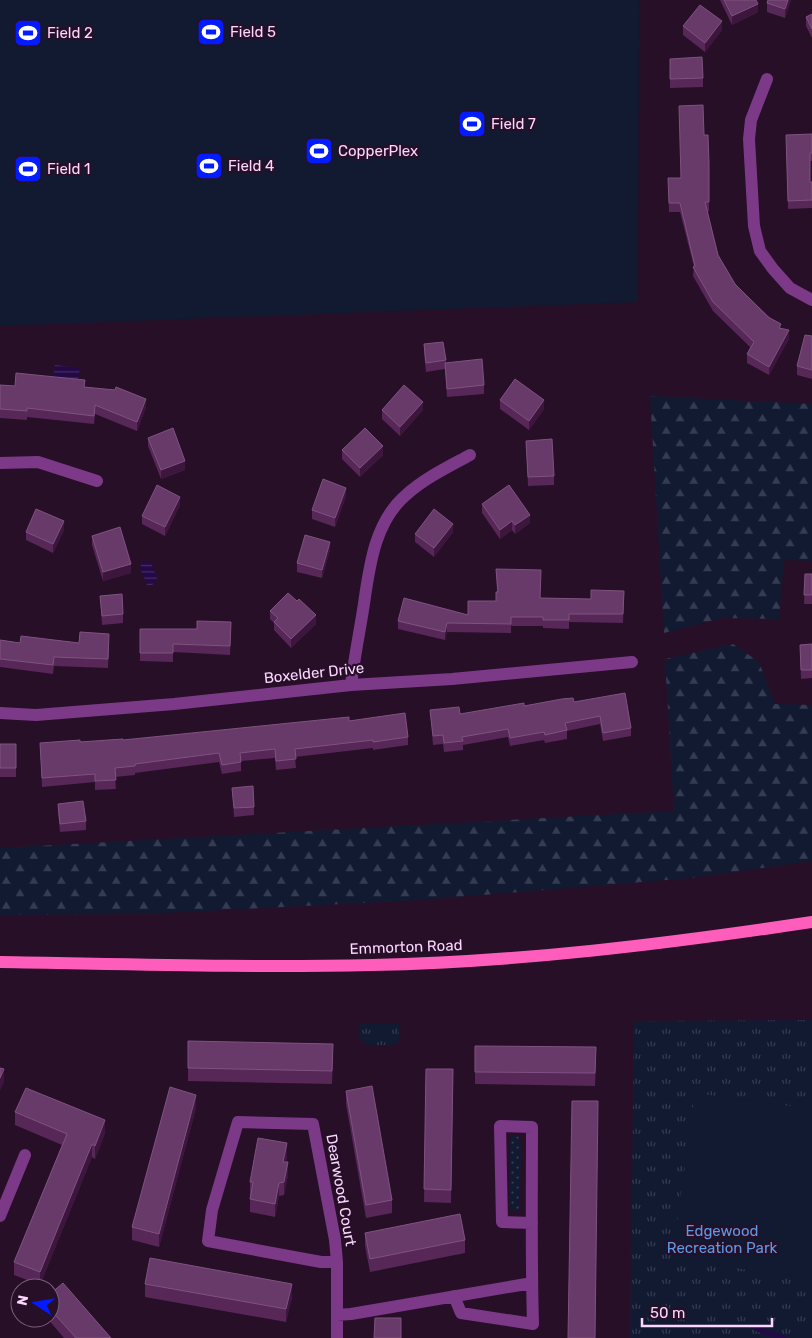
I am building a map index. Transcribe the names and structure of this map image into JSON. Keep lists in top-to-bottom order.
{
  "streets": {
    "main road": ["Emmorton Road"],
    "street": ["Boxelder Drive", "Dearwood Court"]
  },
  "parks": ["Edgewood Recreation Park"],
  "places": {
    "sports": [
      "Field 5",
      "Field 2",
      "Field 7",
      "CopperPlex",
      "Field 4",
      "Field 1"
    ]
  },
  "scale_bar": "50 m",
  "north": "left"
}
